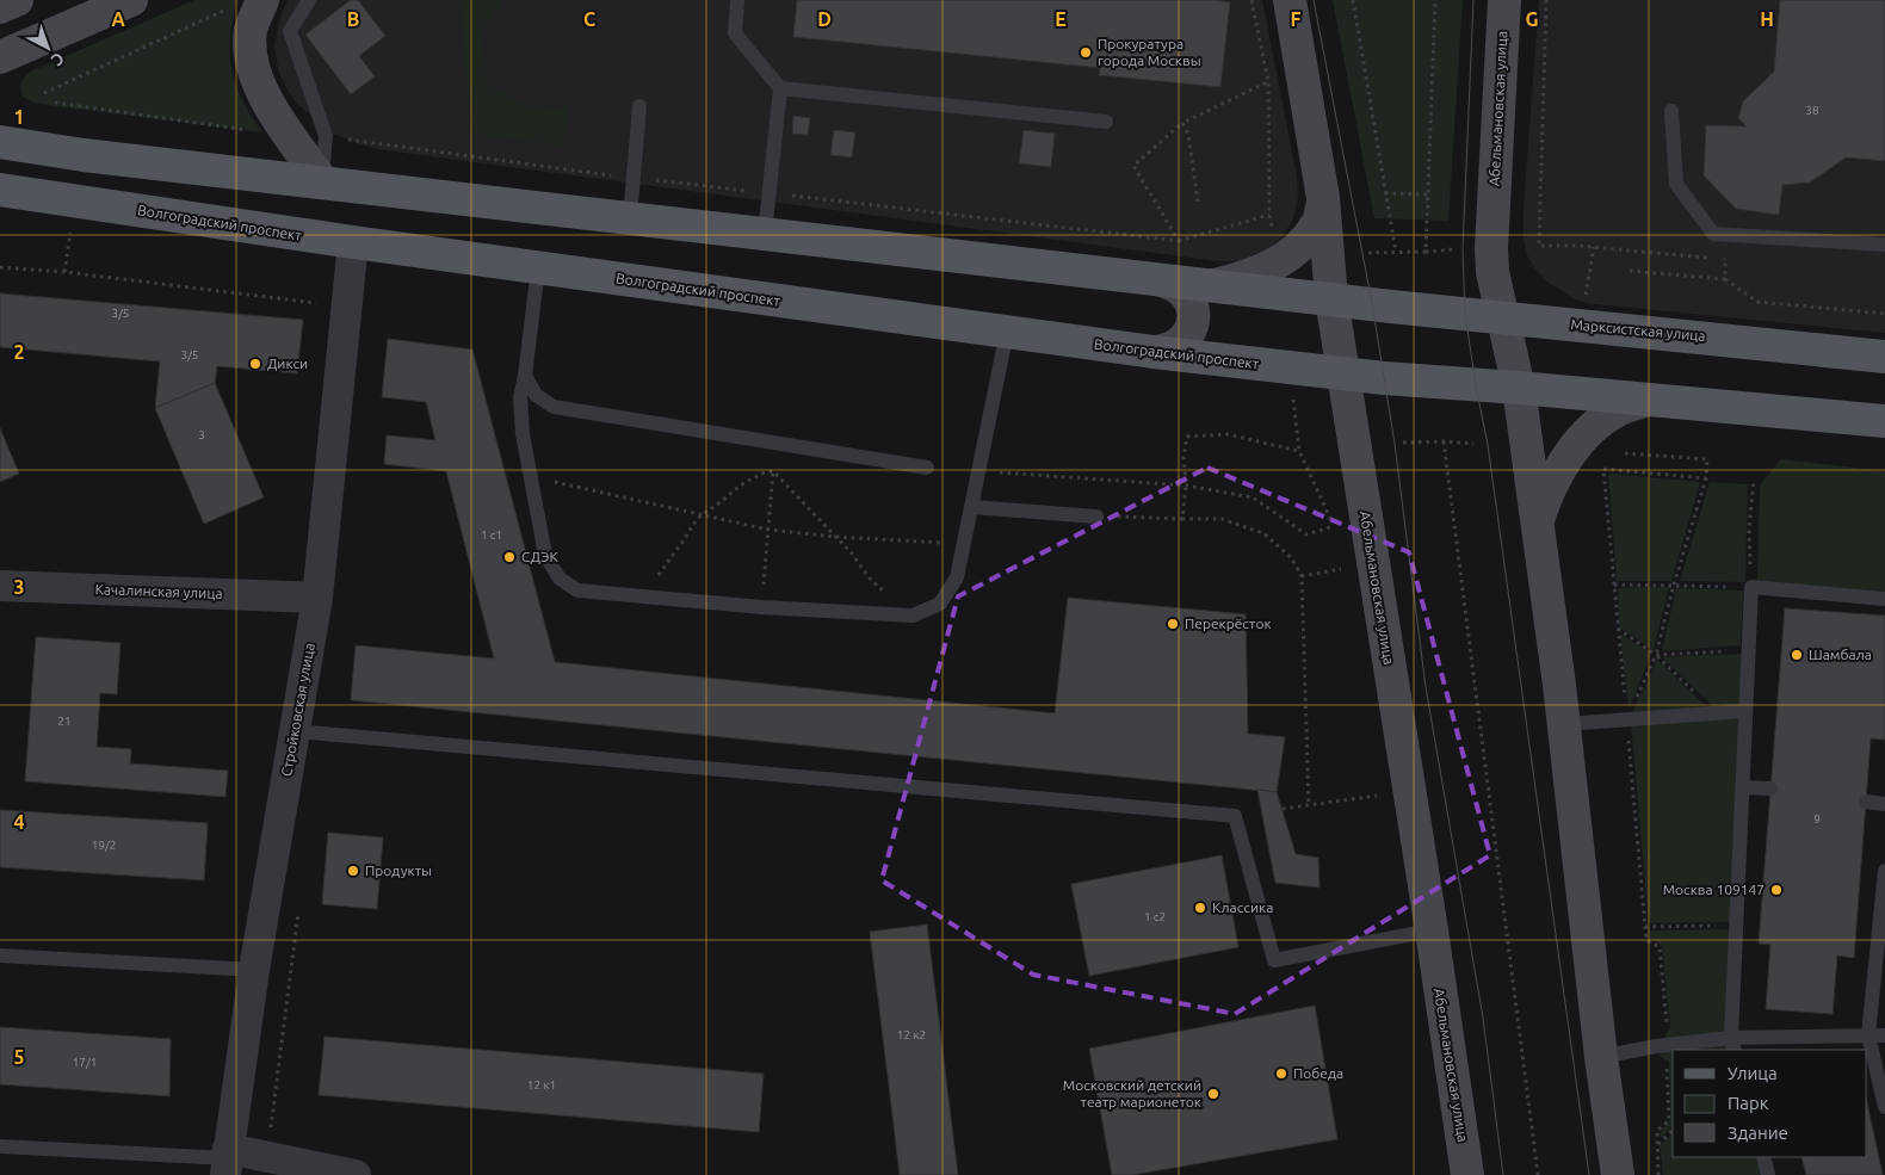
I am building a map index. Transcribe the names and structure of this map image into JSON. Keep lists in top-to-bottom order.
{
  "streets": {
    "main road": ["Абельмановская улица", "Волгоградский проспект", "Марксистская улица"],
    "street": ["Качалинская улица", "Стройковская улица"]
  },
  "crossings": [
    ["Абельмановская улица", "Волгоградский проспект"],
    ["Абельмановская улица", "Марксистская улица"],
    ["Волгоградский проспект", "Стройковская улица"],
    ["Качалинская улица", "Стройковская улица"]
  ],
  "places": [
    "Прокуратура города Москвы",
    "Дикси",
    "СДЭК",
    "Перекрёсток",
    "Шамбала",
    "Продукты",
    "Москва 109147",
    "Классика",
    "Победа",
    "Московский детский театр марионеток"
  ],
  "house_numbers": [
    "38",
    "3/5",
    "3/5",
    "3",
    "1 с1",
    "21",
    "9",
    "19/2",
    "1 с2",
    "12 к2",
    "17/1",
    "12 к1"
  ],
  "legend": ["Улица", "Парк", "Здание"],
  "north": "bottom right",
  "grid": {
    "columns": [
      "A",
      "B",
      "C",
      "D",
      "E",
      "F",
      "G",
      "H"
    ],
    "rows": [
      "1",
      "2",
      "3",
      "4",
      "5"
    ]
  }
}
